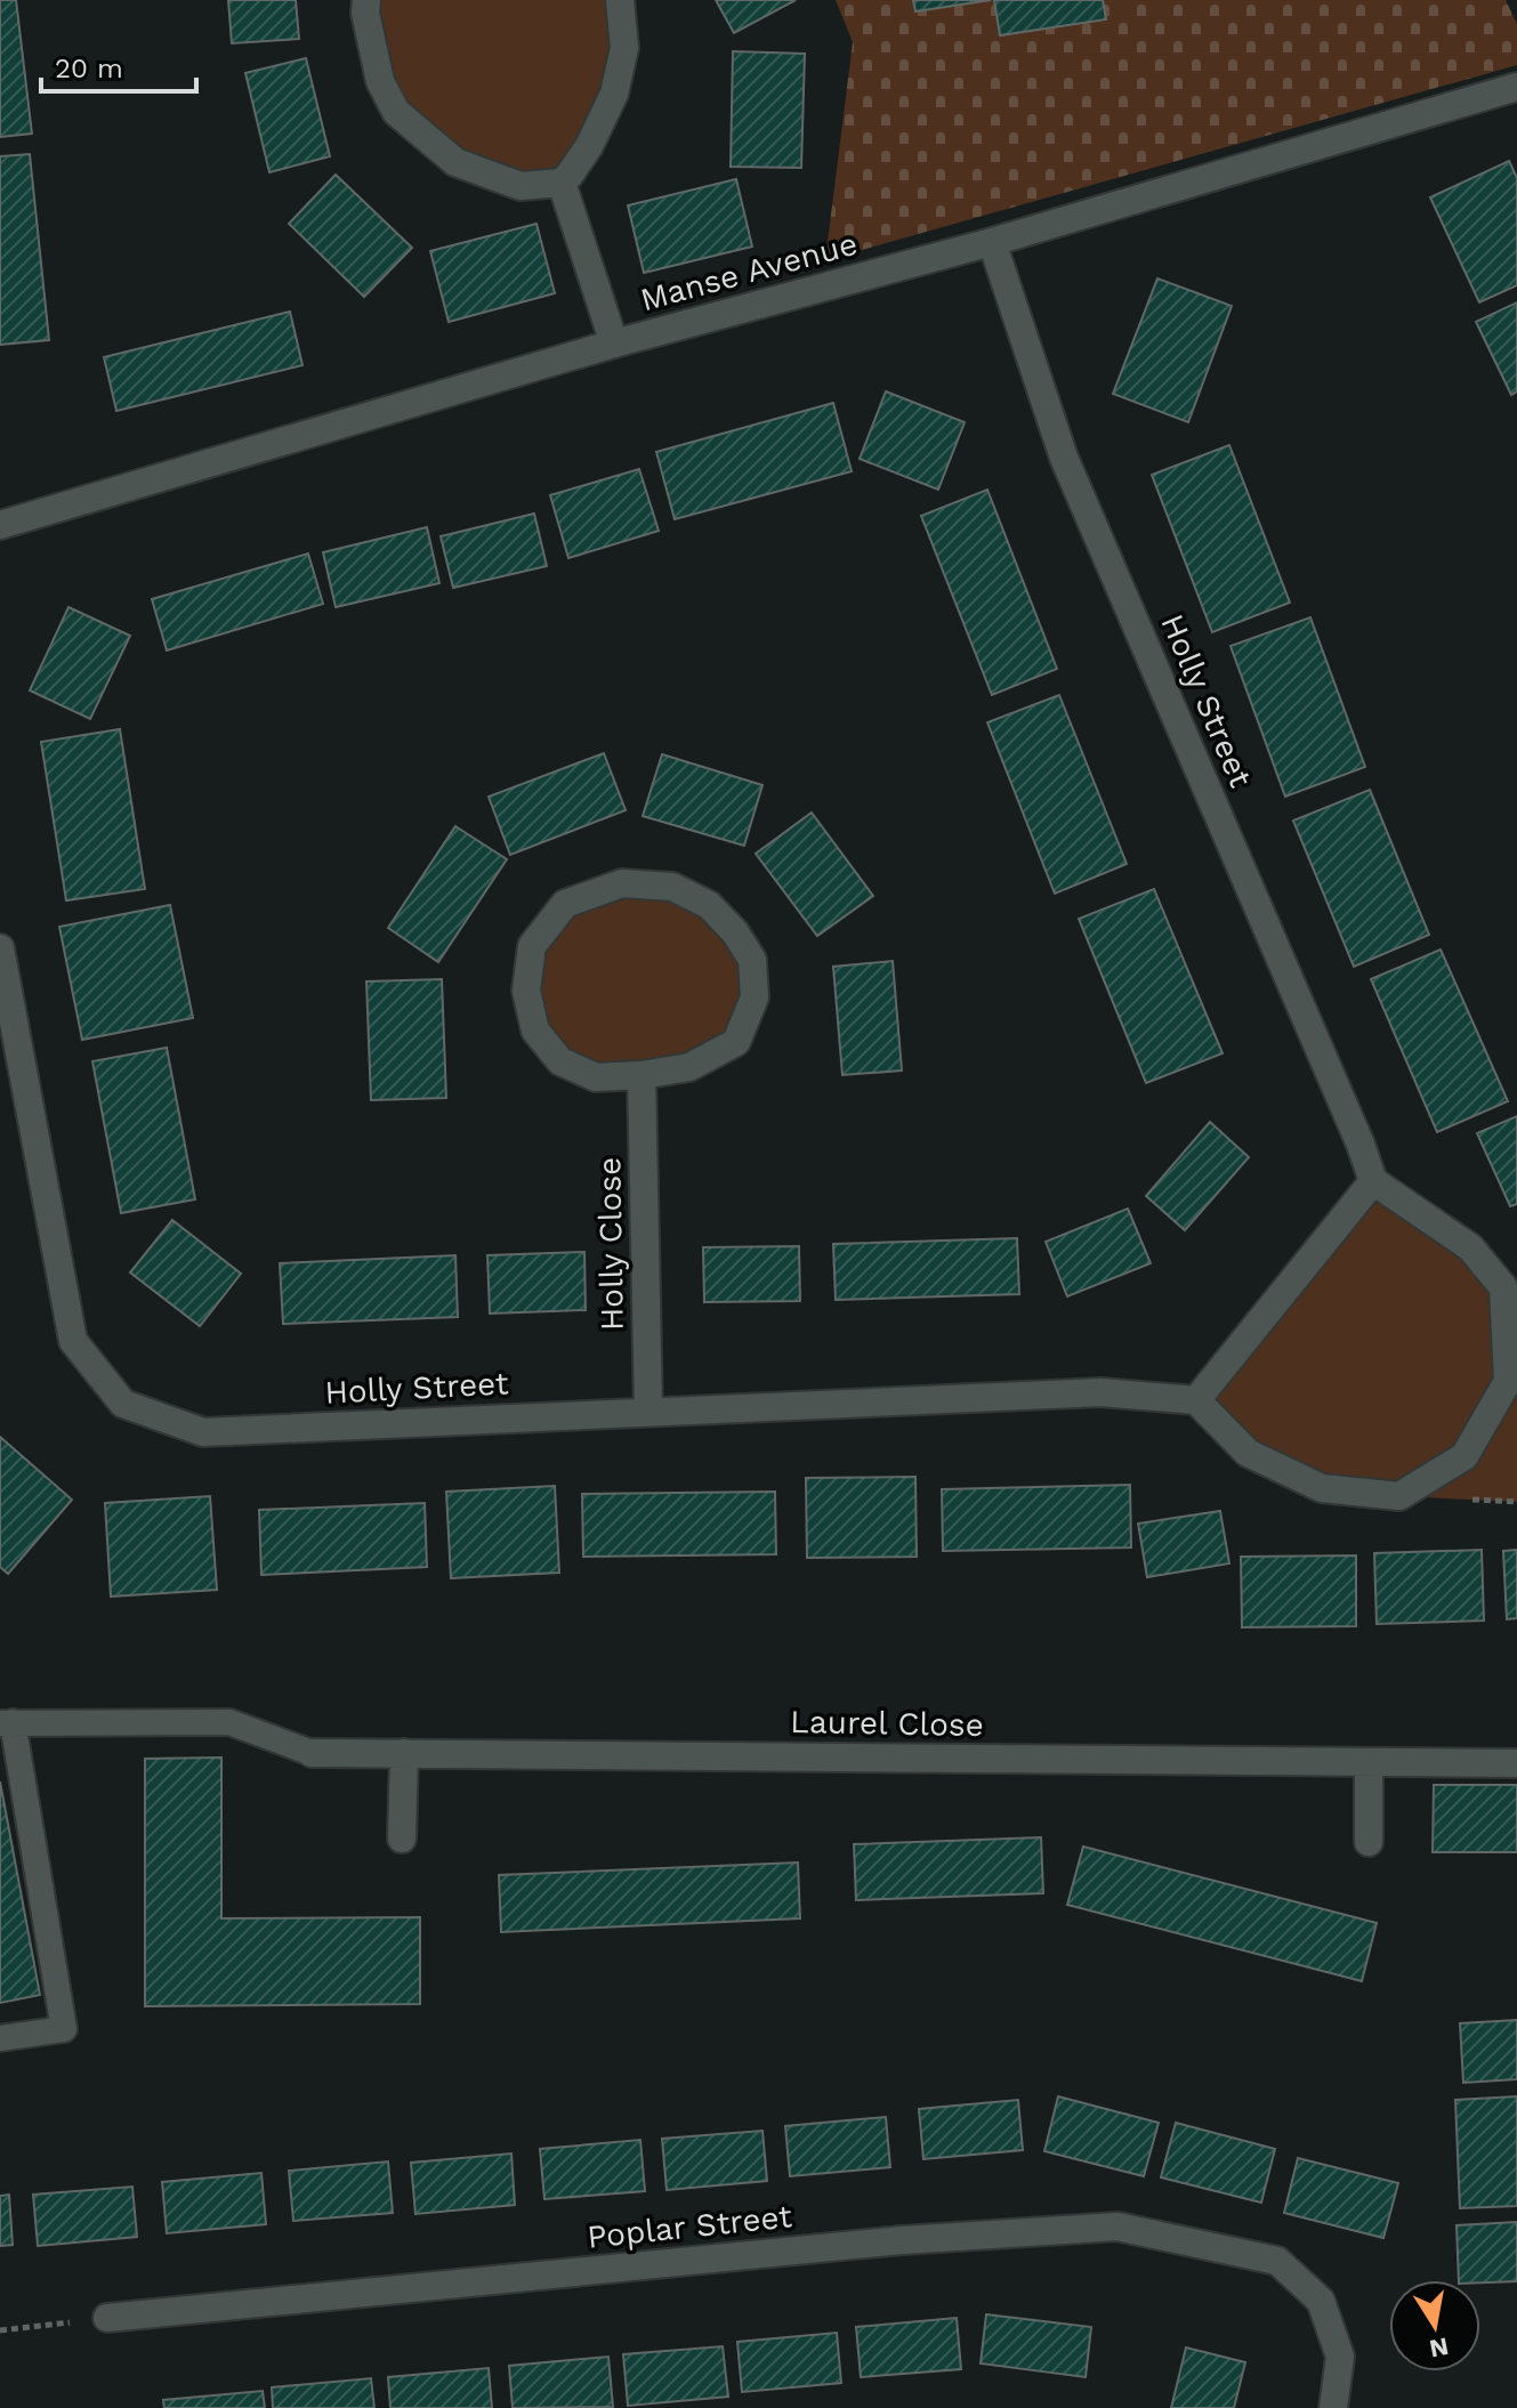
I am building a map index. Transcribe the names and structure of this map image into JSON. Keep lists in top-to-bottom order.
{
  "streets": {
    "street": [
      "Manse Avenue",
      "Holly Street",
      "Holly Close",
      "Laurel Close",
      "Poplar Street"
    ]
  },
  "crossings": [
    ["Manse Avenue", "Holly Street"],
    ["Holly Street", "Holly Close"]
  ],
  "scale_bar": "20 m",
  "north": "bottom"
}
